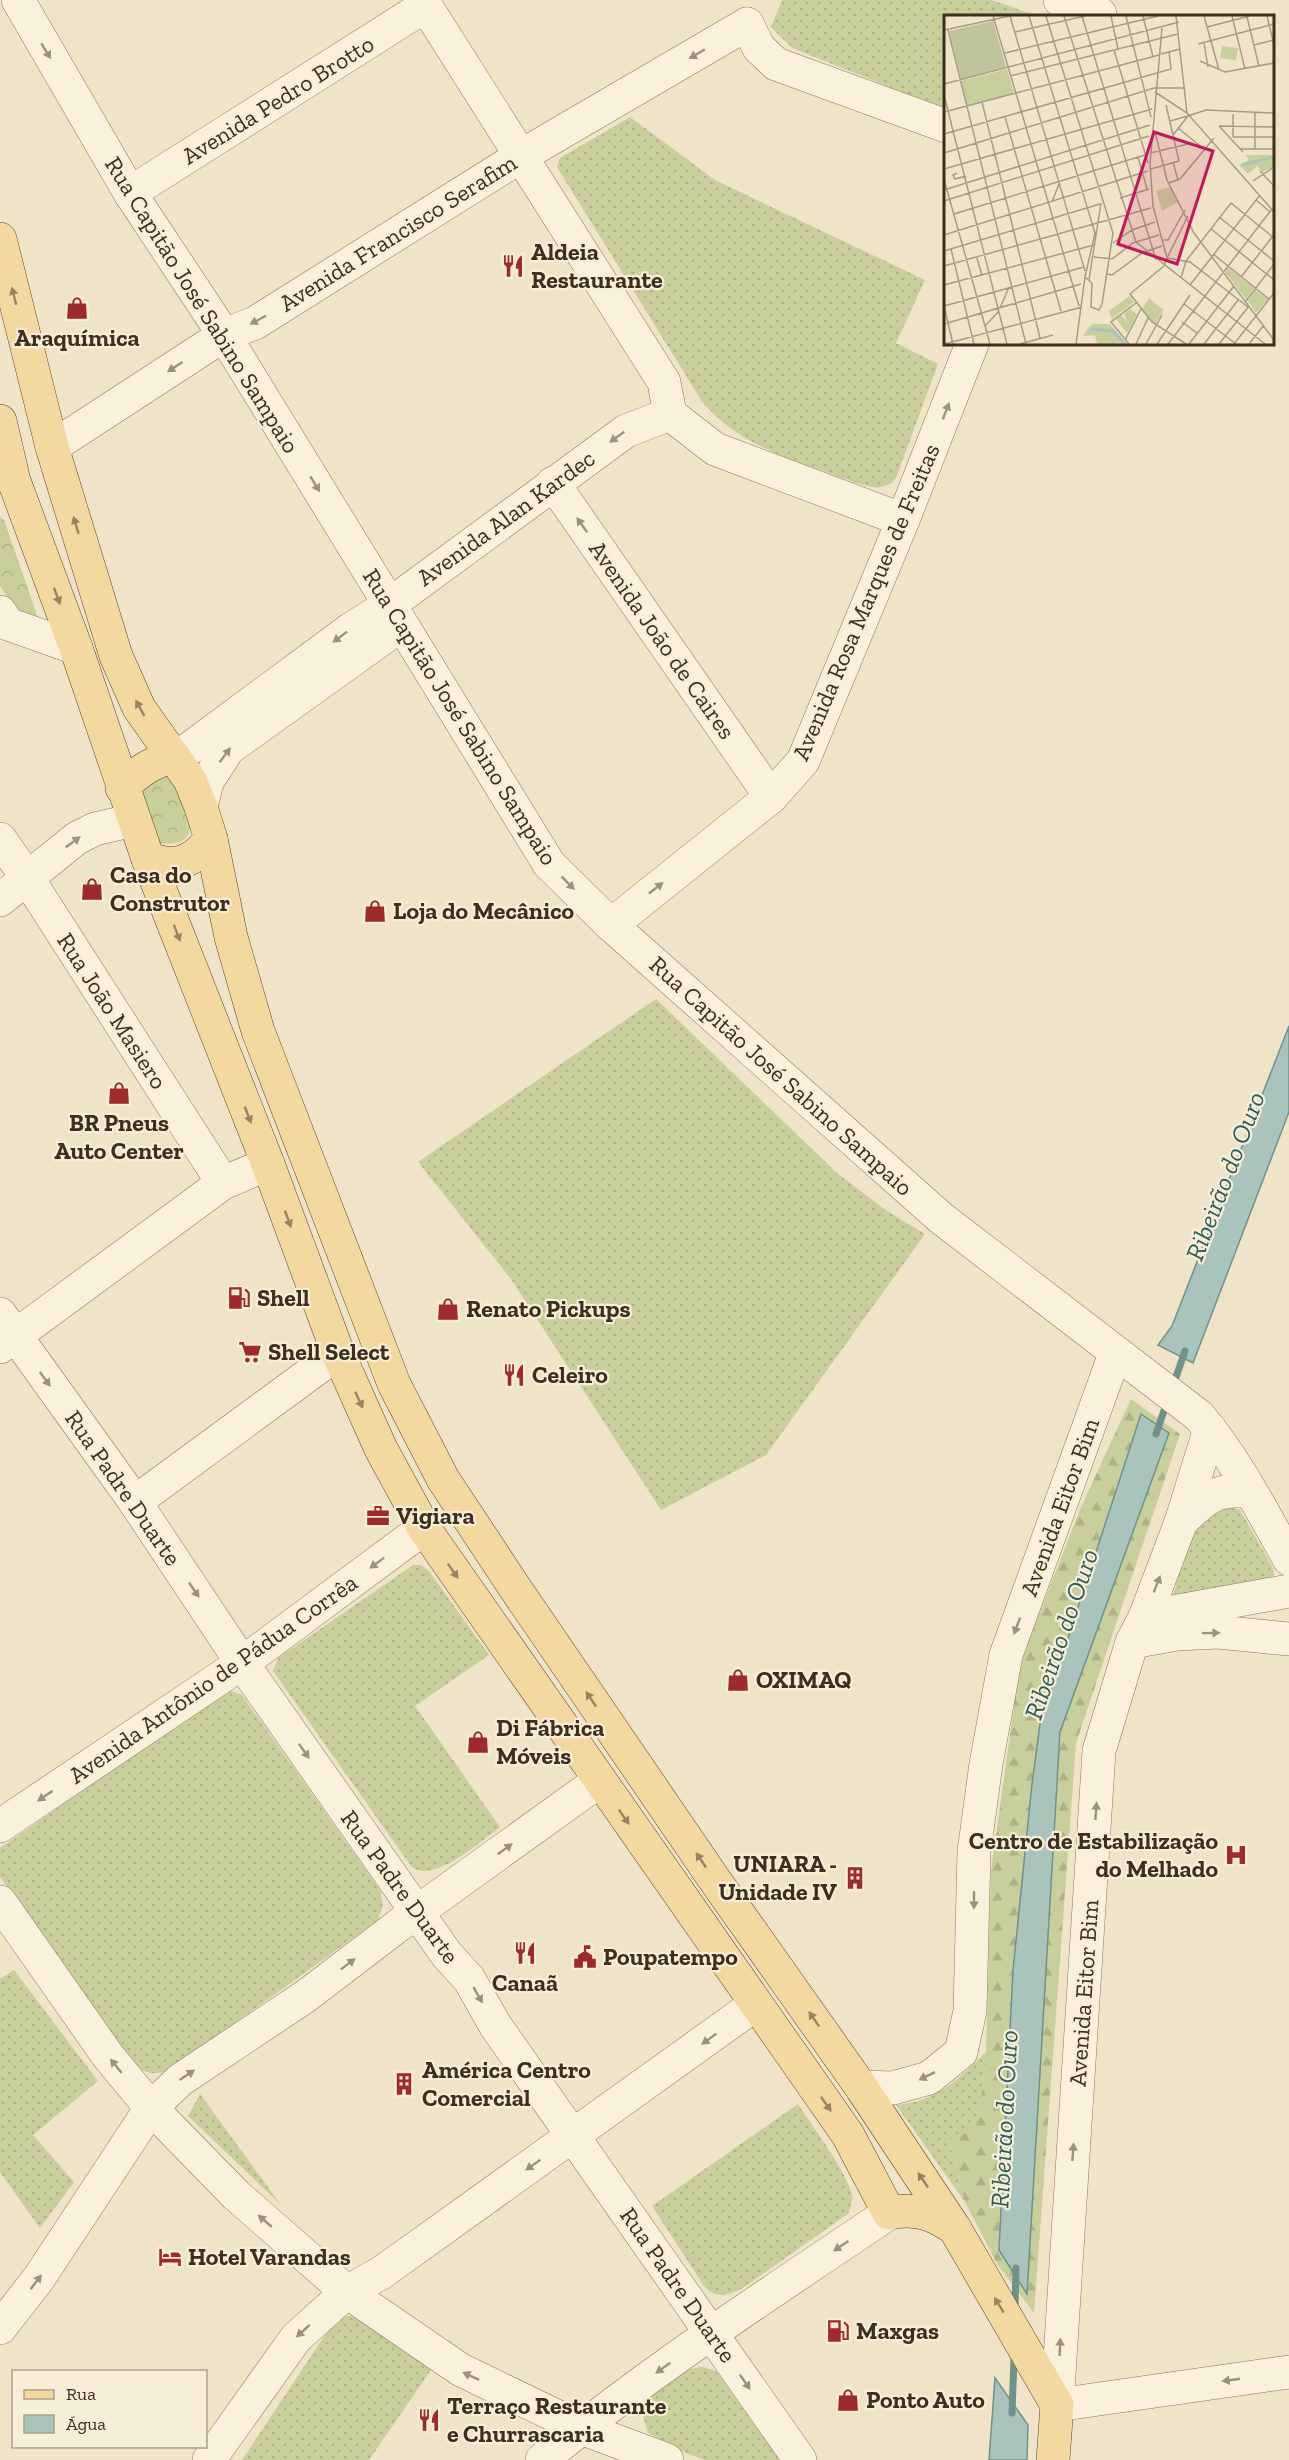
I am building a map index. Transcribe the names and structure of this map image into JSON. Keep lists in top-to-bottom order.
{
  "streets": {
    "street": [
      "Avenida Pedro Brotto",
      "Avenida Francisco Serafim",
      "Rua Capitão José Sabino Sampaio",
      "Avenida Alan Kardec",
      "Avenida Rosa Marques de Freitas",
      "Avenida João de Caires",
      "Rua João Masiero",
      "Rua Padre Duarte",
      "Avenida Eitor Bim",
      "Avenida Antônio de Pádua Corrêa"
    ]
  },
  "crossings": [
    ["Avenida Pedro Brotto", "Rua Capitão José Sabino Sampaio"],
    ["Avenida Francisco Serafim", "Rua Capitão José Sabino Sampaio"],
    ["Rua Capitão José Sabino Sampaio", "Avenida Alan Kardec"],
    ["Rua Capitão José Sabino Sampaio", "Avenida Rosa Marques de Freitas"],
    ["Rua Capitão José Sabino Sampaio", "Avenida Eitor Bim"],
    ["Avenida Alan Kardec", "Avenida João de Caires"],
    ["Avenida Rosa Marques de Freitas", "Avenida João de Caires"],
    ["Rua Padre Duarte", "Avenida Antônio de Pádua Corrêa"]
  ],
  "one_way": [
    "Avenida Francisco Serafim",
    "Rua Capitão José Sabino Sampaio",
    "Avenida Rosa Marques de Freitas",
    "Avenida João de Caires",
    "Rua Padre Duarte"
  ],
  "water": ["Ribeirão do Ouro"],
  "places": {
    "restaurant": [
      "Aldeia Restaurante",
      "Celeiro",
      "Canaã",
      "Terraço Restaurante e Churrascaria"
    ],
    "shop": [
      "Araquímica",
      "Casa do Construtor",
      "Loja do Mecânico",
      "BR Pneus Auto Center",
      "Renato Pickups",
      "OXIMAQ",
      "Di Fábrica Móveis",
      "Ponto Auto"
    ],
    "fuel station": ["Shell", "Maxgas"],
    "supermarket": ["Shell Select"],
    "office": ["Vigiara"],
    "hospital": ["Centro de Estabilização do Melhado"],
    "building": ["UNIARA - Unidade IV", "América Centro Comercial"],
    "public building": ["Poupatempo"],
    "hotel": ["Hotel Varandas"]
  },
  "legend": ["Rua", "Água"]
}
